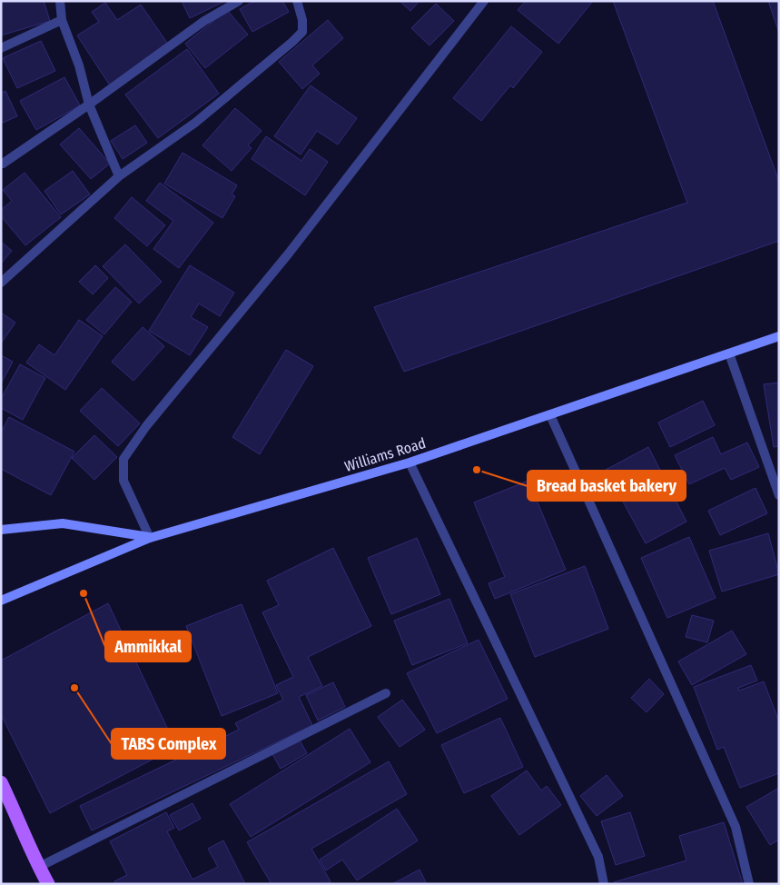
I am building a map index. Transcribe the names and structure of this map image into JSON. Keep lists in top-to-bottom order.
{
  "streets": {
    "street": ["Williams Road"]
  },
  "places": ["Bread basket bakery", "Ammikkal", "TABS Complex"]
}
